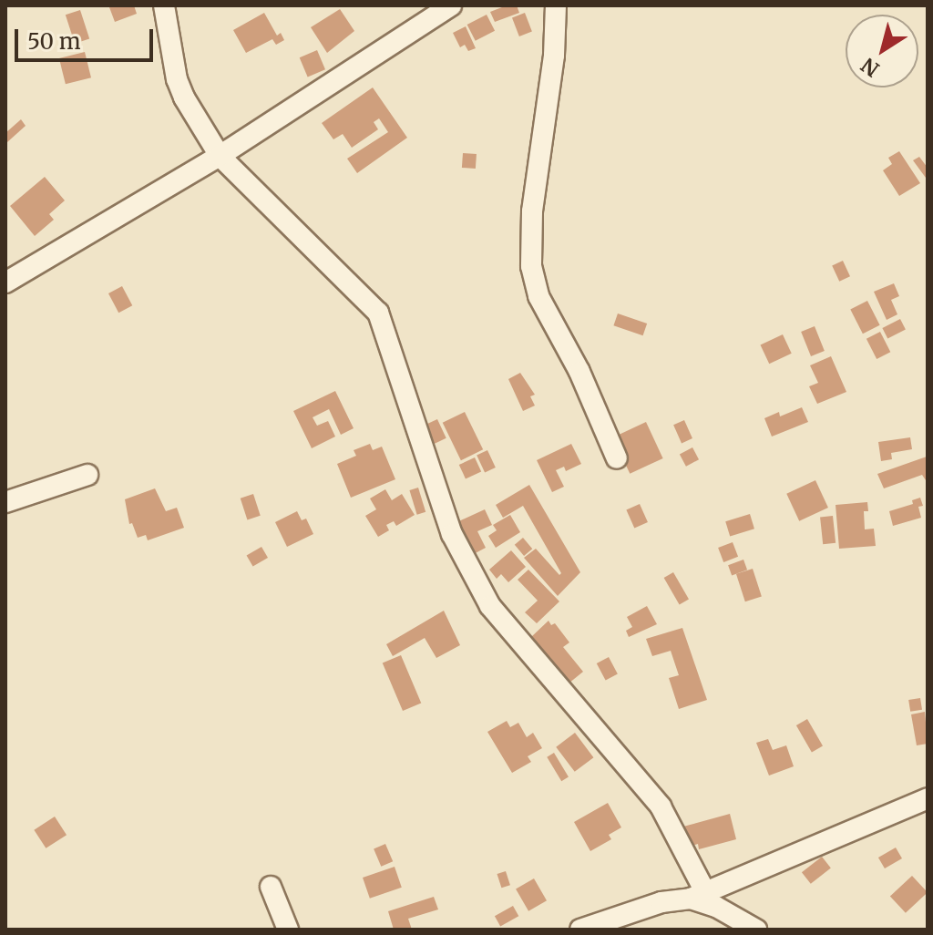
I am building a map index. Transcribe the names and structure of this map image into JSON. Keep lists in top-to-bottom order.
{
  "scale_bar": "50 m",
  "north": "bottom left"
}
